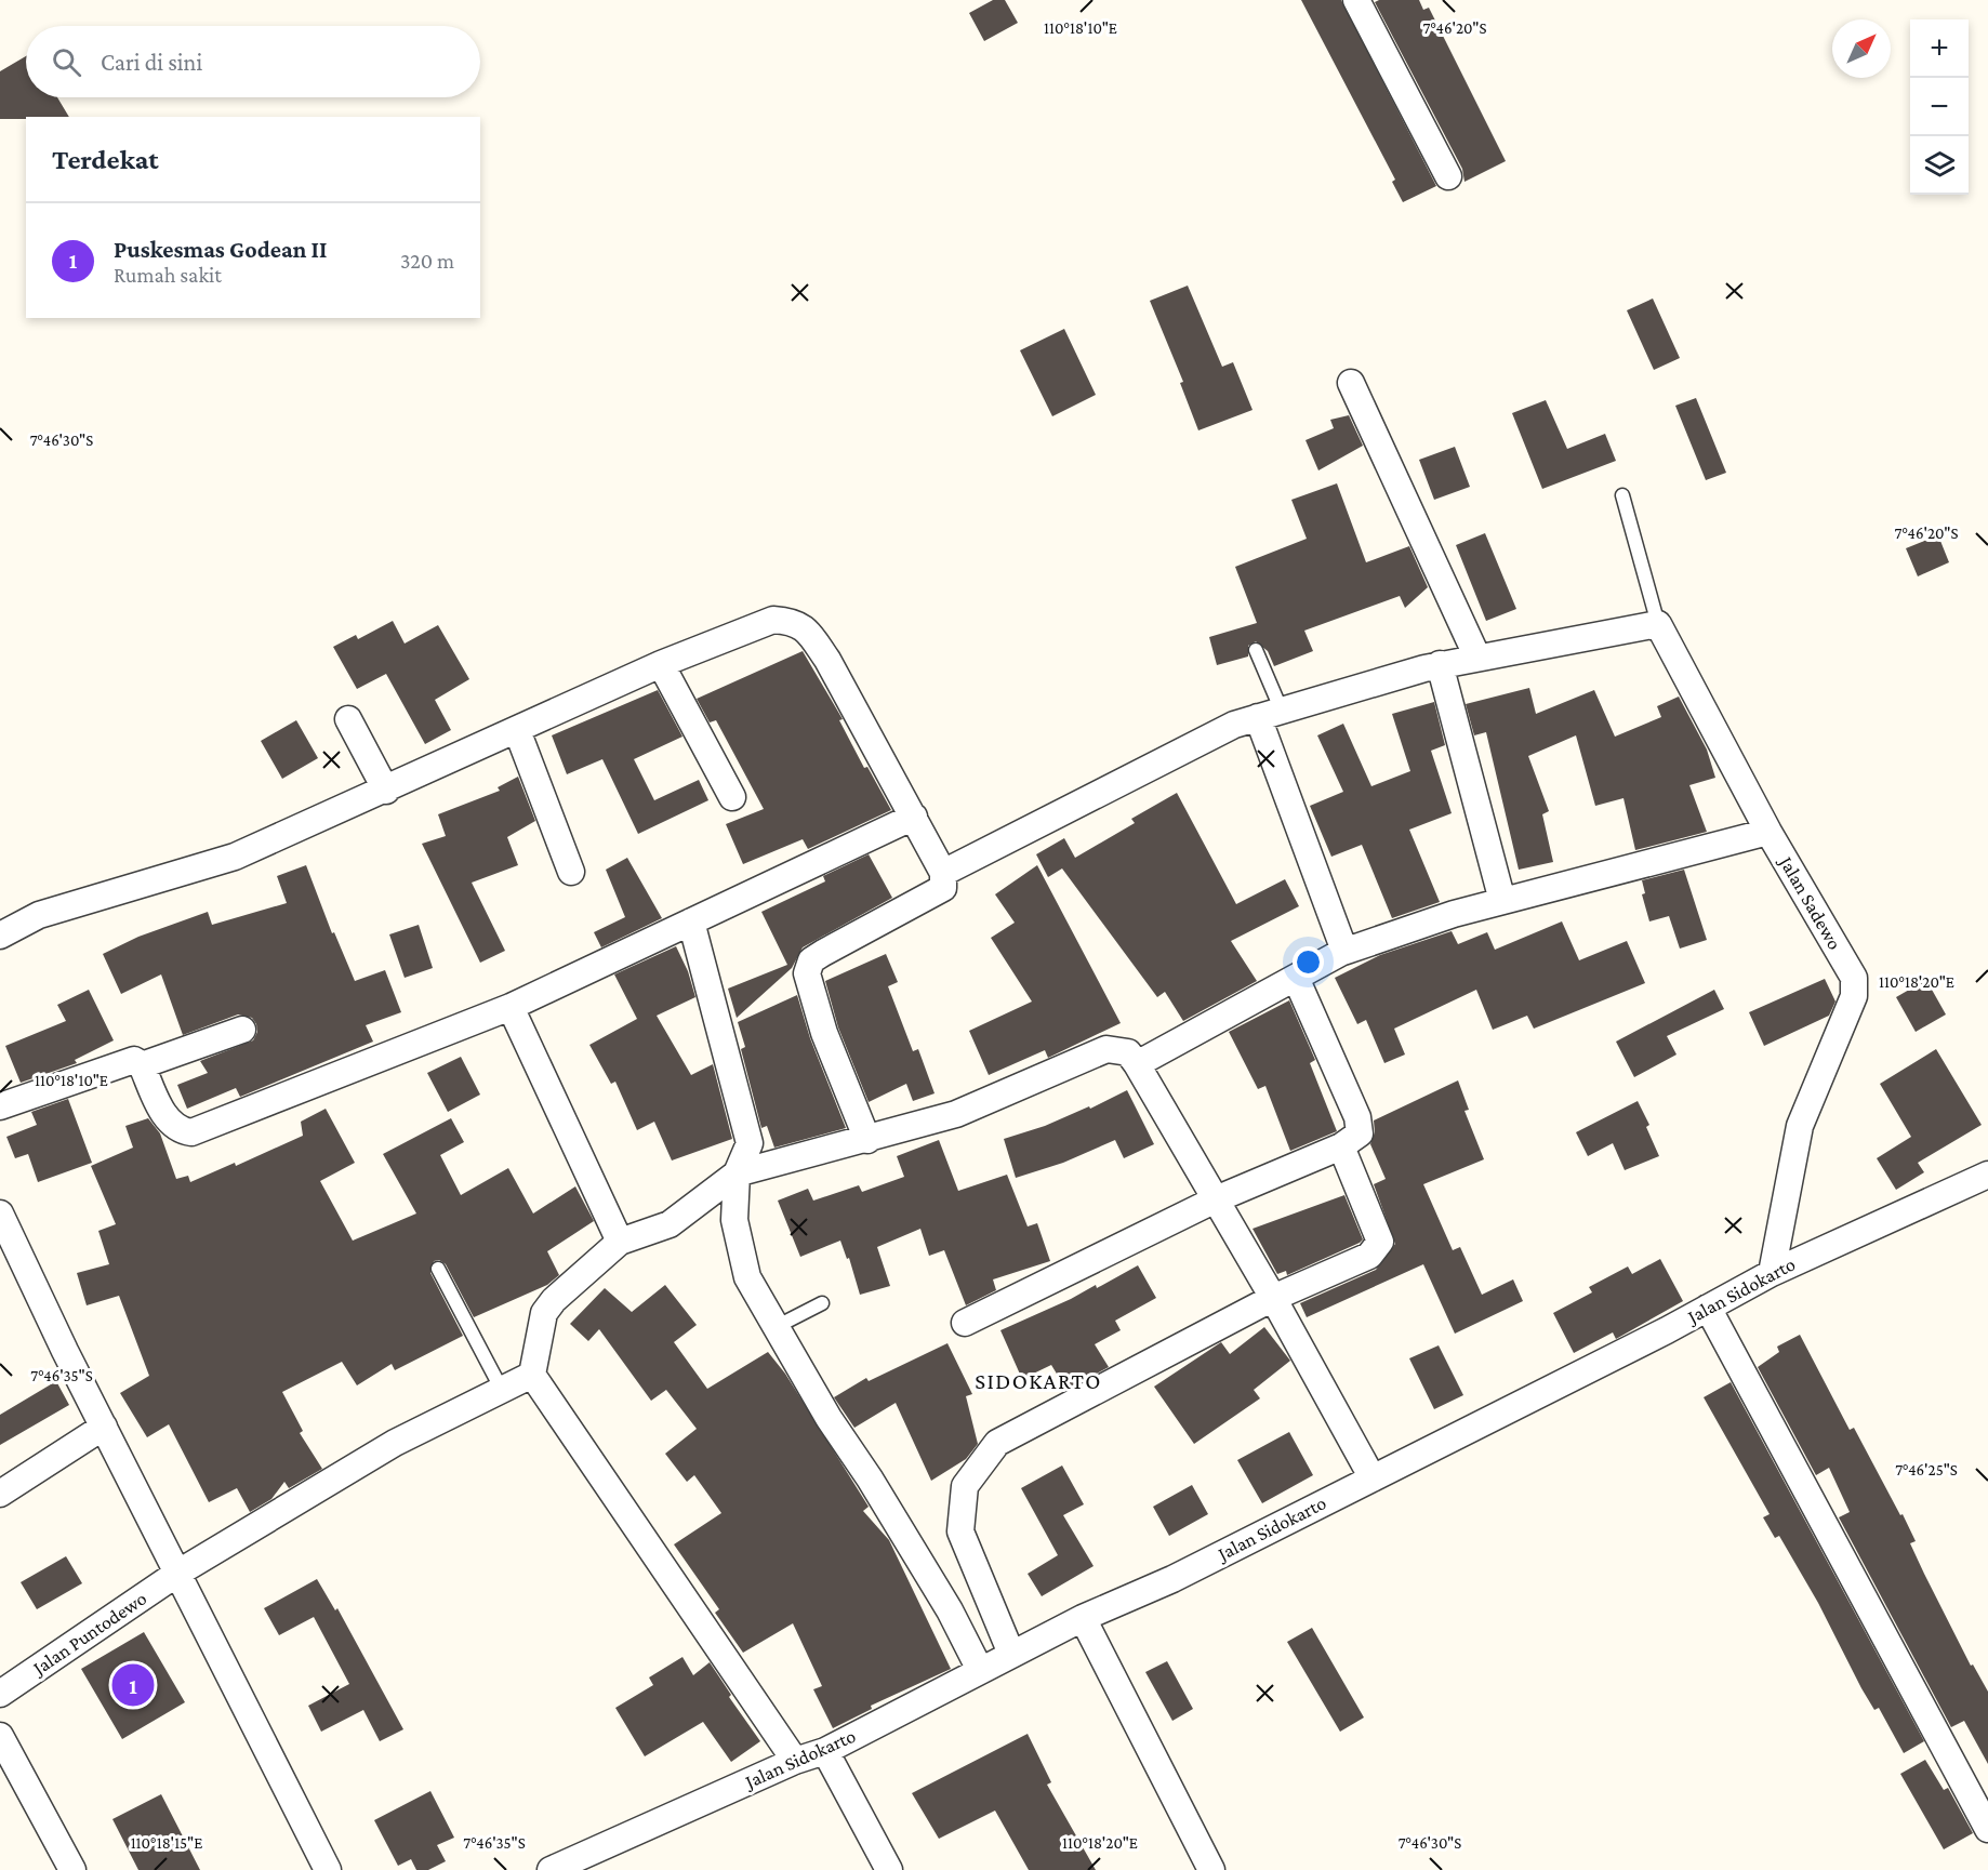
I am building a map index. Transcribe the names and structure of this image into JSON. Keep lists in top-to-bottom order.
{
  "streets": {
    "street": ["Jalan Sadewo", "Jalan Sidokarto", "Jalan Puntodewo"]
  },
  "crossings": [
    ["Jalan Sadewo", "Jalan Sidokarto"]
  ],
  "districts": ["SIDOKARTO"],
  "north": "top right",
  "page": {
    "map_buttons": ["+", "−"],
    "search": "Cari di sini",
    "heading": "Terdekat",
    "list": [
      {
        "mark": "1",
        "name": "Puskesmas Godean II",
        "note": "Rumah sakit",
        "value": "320 m"
      }
    ],
    "pins": "1"
  },
  "coordinates": [
    "110°18'10\"E",
    "7°46'20\"S",
    "7°46'30\"S",
    "110°18'20\"E",
    "7°46'35\"S",
    "7°46'25\"S",
    "110°18'15\"E"
  ]
}
